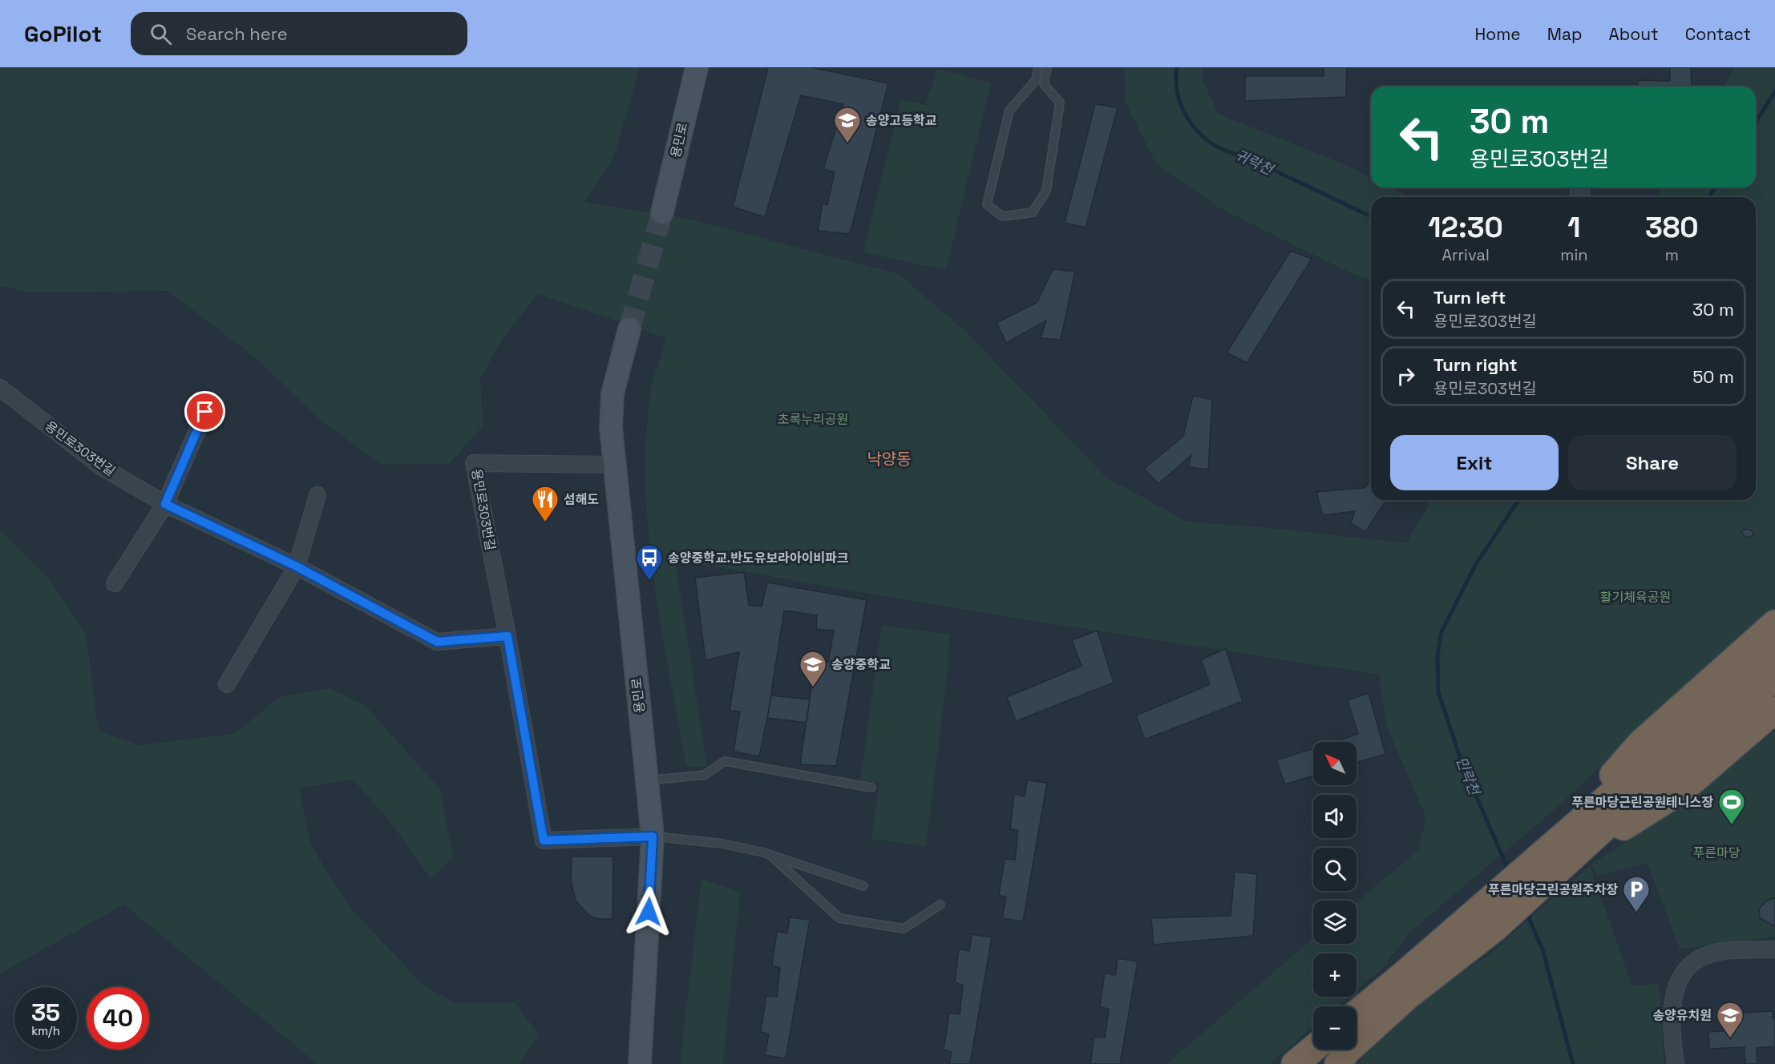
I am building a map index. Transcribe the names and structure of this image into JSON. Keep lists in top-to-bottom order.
{
  "streets": {
    "street": ["용민로", "용민로303번길"]
  },
  "crossings": [
    ["용민로", "용민로303번길"]
  ],
  "districts": ["낙양동"],
  "water": ["귀락천", "민락천"],
  "parks": ["초록누리공원", "활기체육공원", "푸른마당"],
  "places": {
    "school or university": ["송양고등학교", "송양중학교", "송양유치원"],
    "restaurant": ["섬해도"],
    "bus stop": ["송양중학교.반도유보라아이비파크"],
    "sports": ["푸른마당근린공원테니스장"],
    "parking": ["푸른마당근린공원주차장"]
  },
  "north": "top left",
  "page": {
    "header": "GoPilot",
    "search": "Search here",
    "nav": [
      "Home",
      "Map",
      "About",
      "Contact"
    ],
    "turn": ["30 m", "용민로303번길"],
    "eta": [
      "12:30",
      "Arrival",
      "1",
      "min",
      "380",
      "m"
    ],
    "list": [
      {
        "name": "Turn left",
        "note": "용민로303번길",
        "value": "30 m"
      },
      {
        "name": "Turn right",
        "note": "용민로303번길",
        "value": "50 m"
      }
    ],
    "buttons": ["Exit", "Share"],
    "map_buttons": ["+", "−"],
    "speed": "35 km/h",
    "limit": "40"
  }
}
